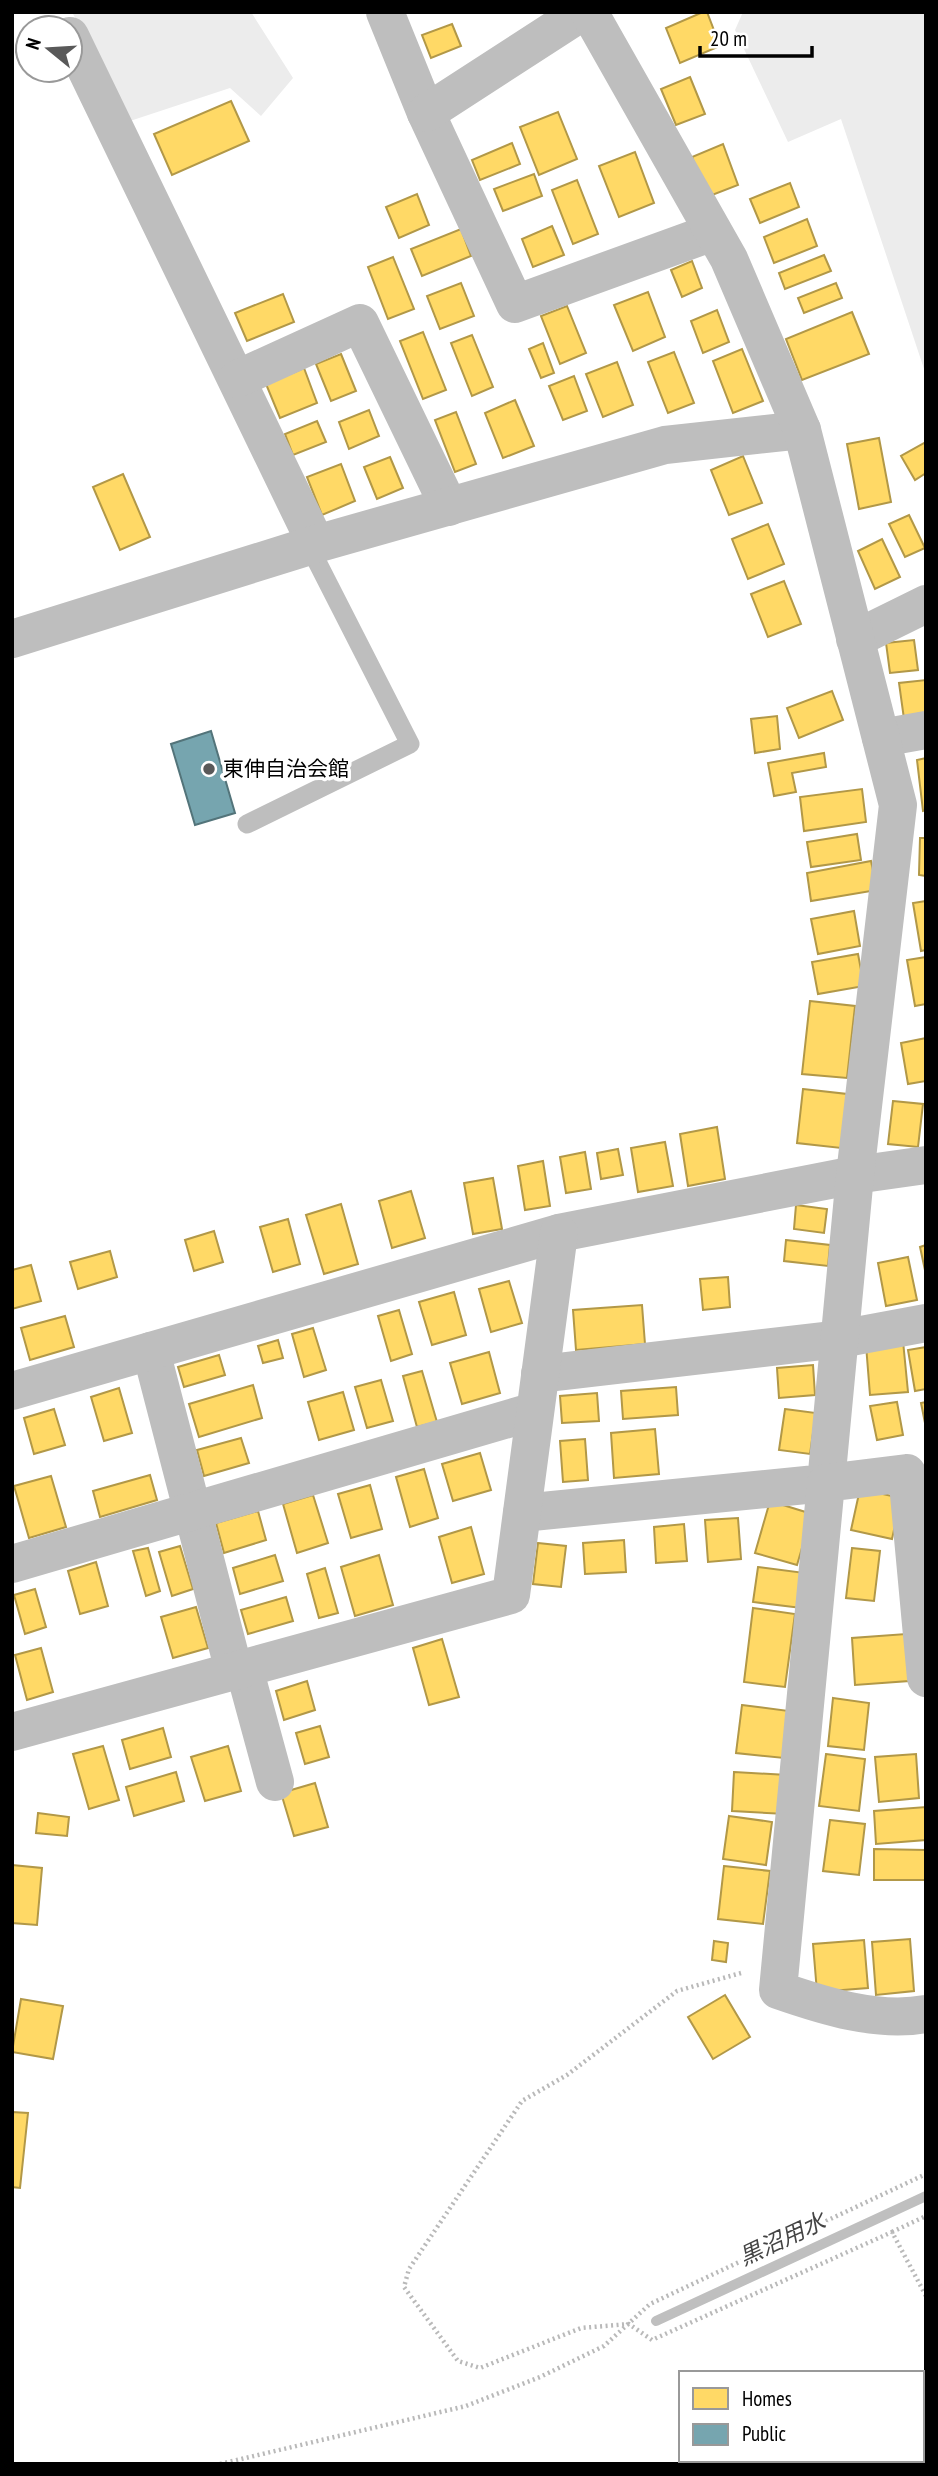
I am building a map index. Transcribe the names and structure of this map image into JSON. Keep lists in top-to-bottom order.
{
  "water": ["黒沼用水"],
  "places": ["東伸自治会館"],
  "legend": ["Homes", "Public"],
  "scale_bar": "20 m",
  "north": "left"
}
